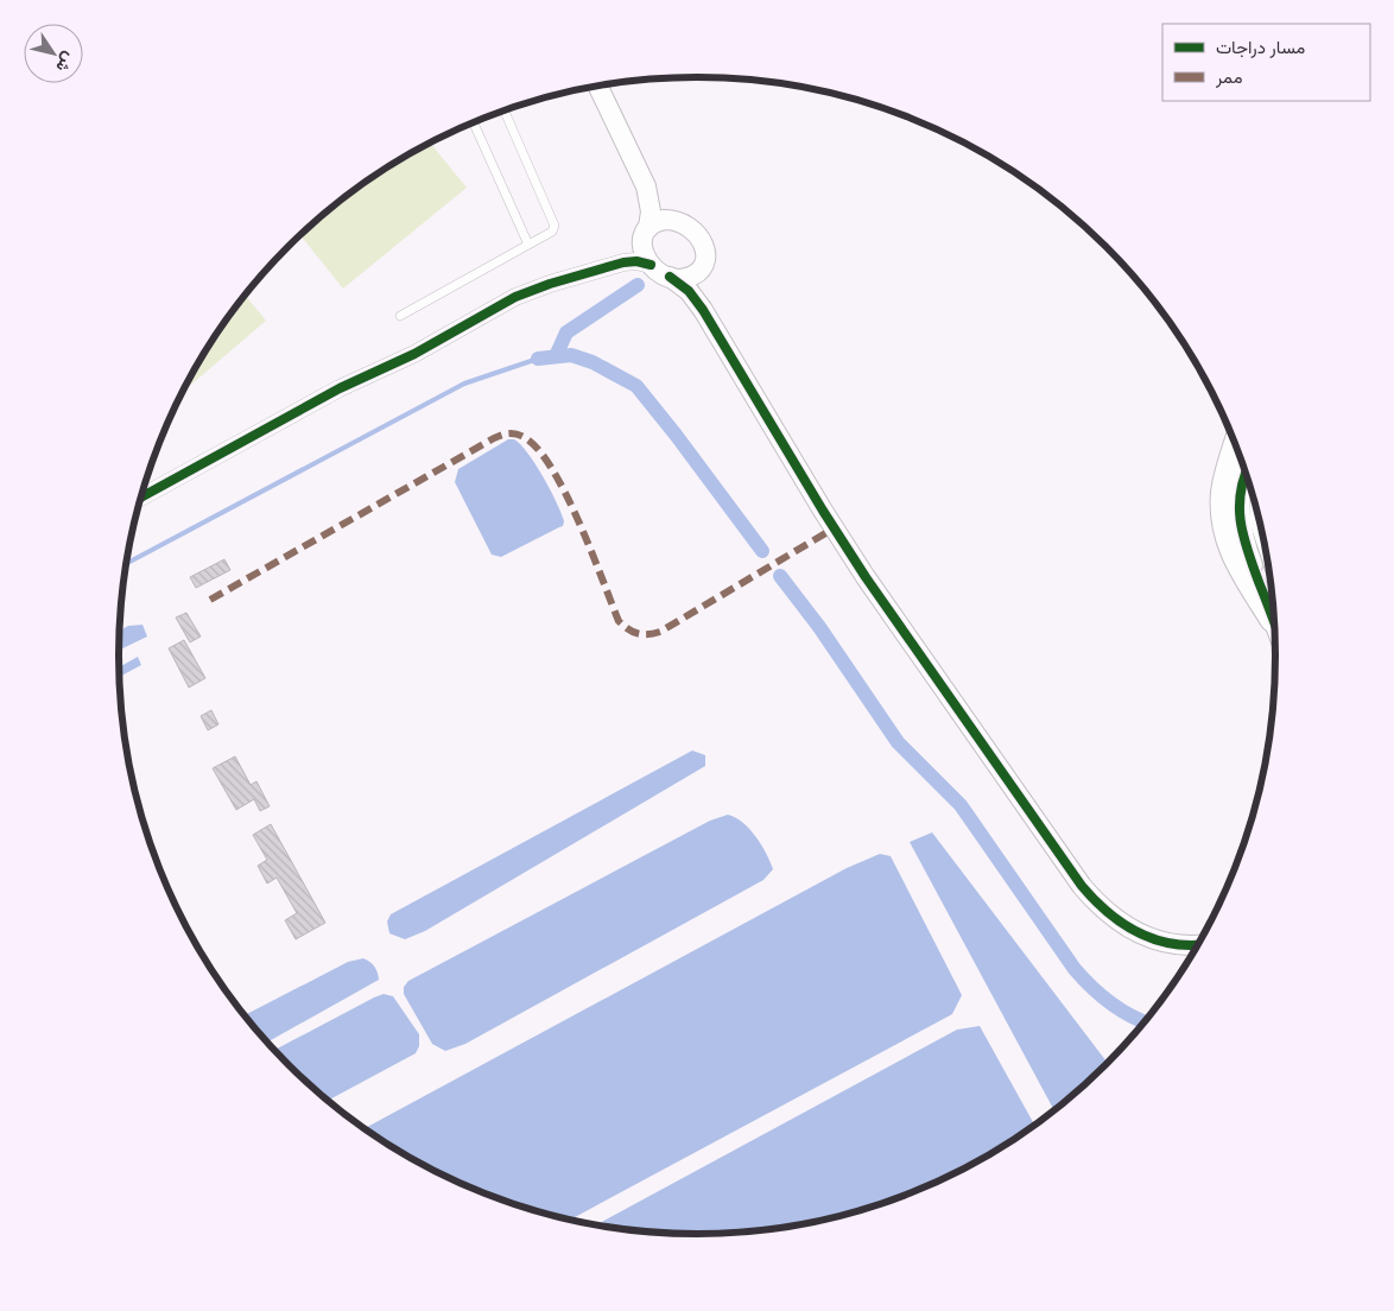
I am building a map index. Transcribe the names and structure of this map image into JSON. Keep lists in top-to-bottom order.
{
  "legend": ["مسار دراجات", "ممر"],
  "north": "bottom right"
}
